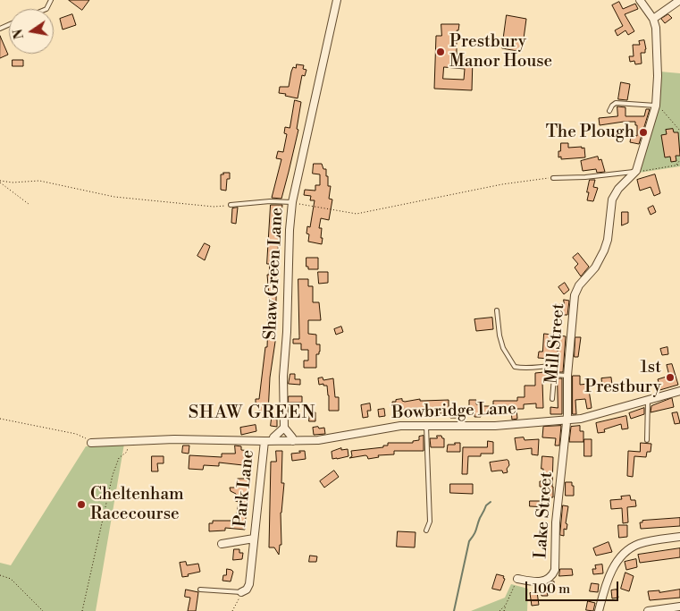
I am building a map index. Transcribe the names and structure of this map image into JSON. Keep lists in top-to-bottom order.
{
  "streets": {
    "street": [
      "Shaw Green Lane",
      "Mill Street",
      "Bowbridge Lane",
      "Park Lane",
      "Lake Street"
    ]
  },
  "crossings": [
    ["Mill Street", "Bowbridge Lane"],
    ["Mill Street", "Lake Street"],
    ["Bowbridge Lane", "Park Lane"],
    ["Bowbridge Lane", "Lake Street"]
  ],
  "districts": ["SHAW GREEN"],
  "places": [
    "Prestbury Manor House",
    "The Plough",
    "1st Prestbury",
    "Cheltenham Racecourse"
  ],
  "scale_bar": "100 m",
  "north": "left"
}
